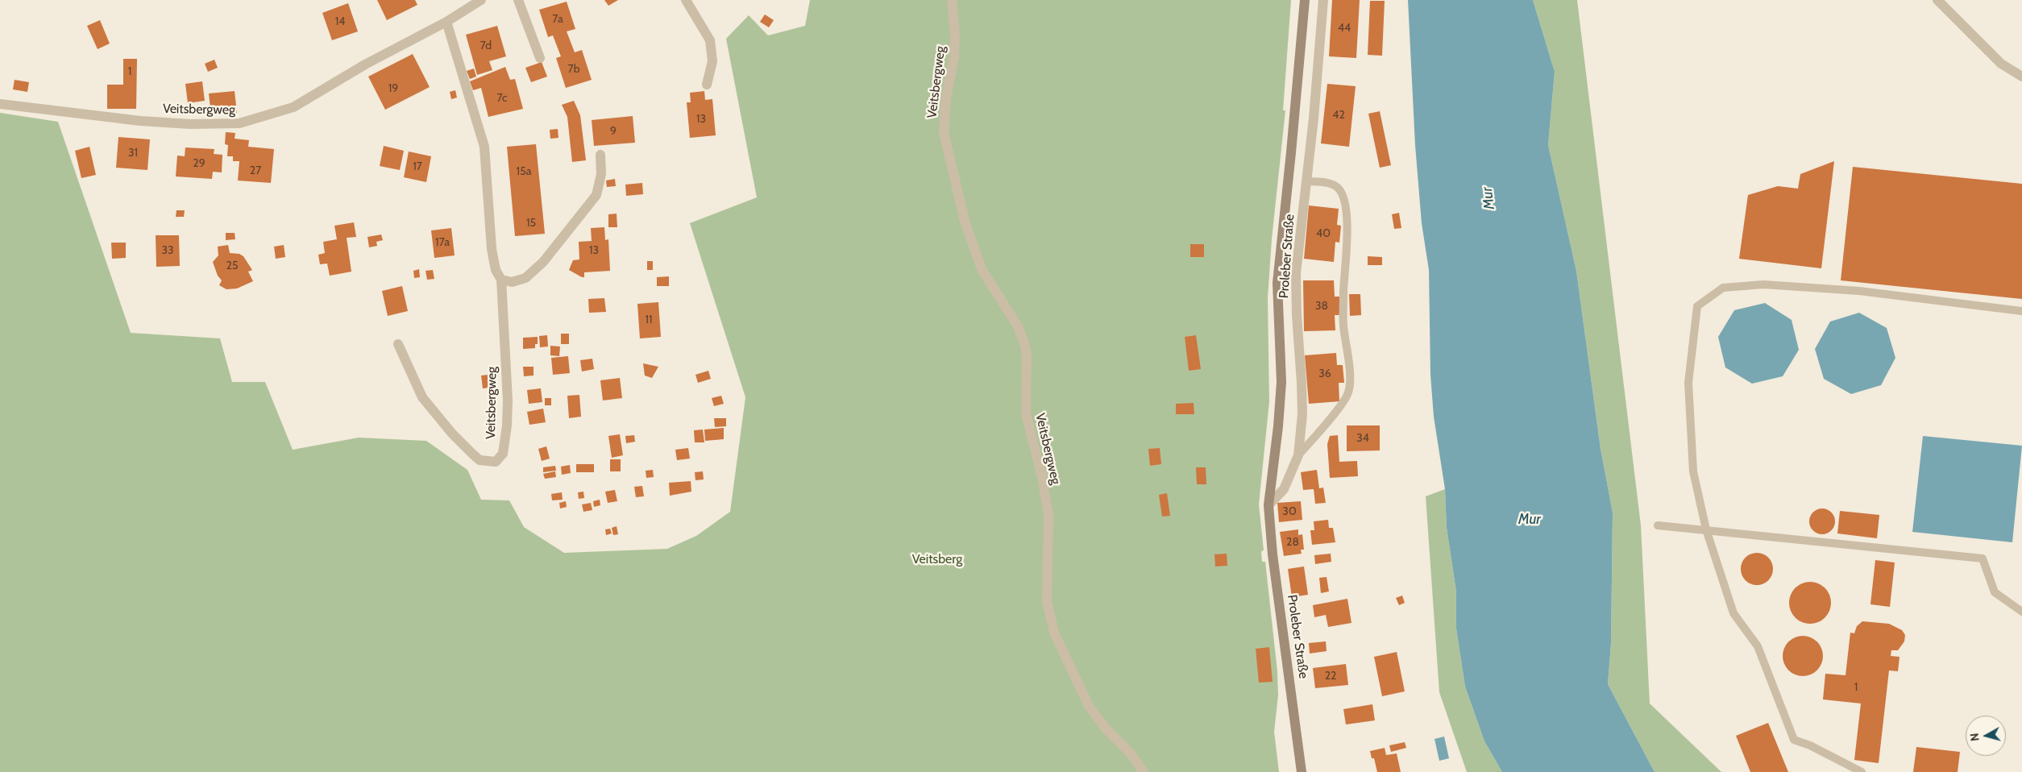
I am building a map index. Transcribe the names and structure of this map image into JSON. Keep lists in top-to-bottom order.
{
  "streets": {
    "main road": ["Proleber Straße"],
    "street": ["Veitsbergweg"]
  },
  "water": ["Mur"],
  "parks": ["Veitsberg"],
  "house_numbers": [
    "7a",
    "14",
    "44",
    "7d",
    "7b",
    "1",
    "19",
    "7c",
    "42",
    "13",
    "9",
    "31",
    "29",
    "17",
    "27",
    "15a",
    "15",
    "40",
    "17a",
    "33",
    "13",
    "25",
    "38",
    "11",
    "36",
    "34",
    "30",
    "28",
    "22",
    "1"
  ],
  "north": "left"
}
